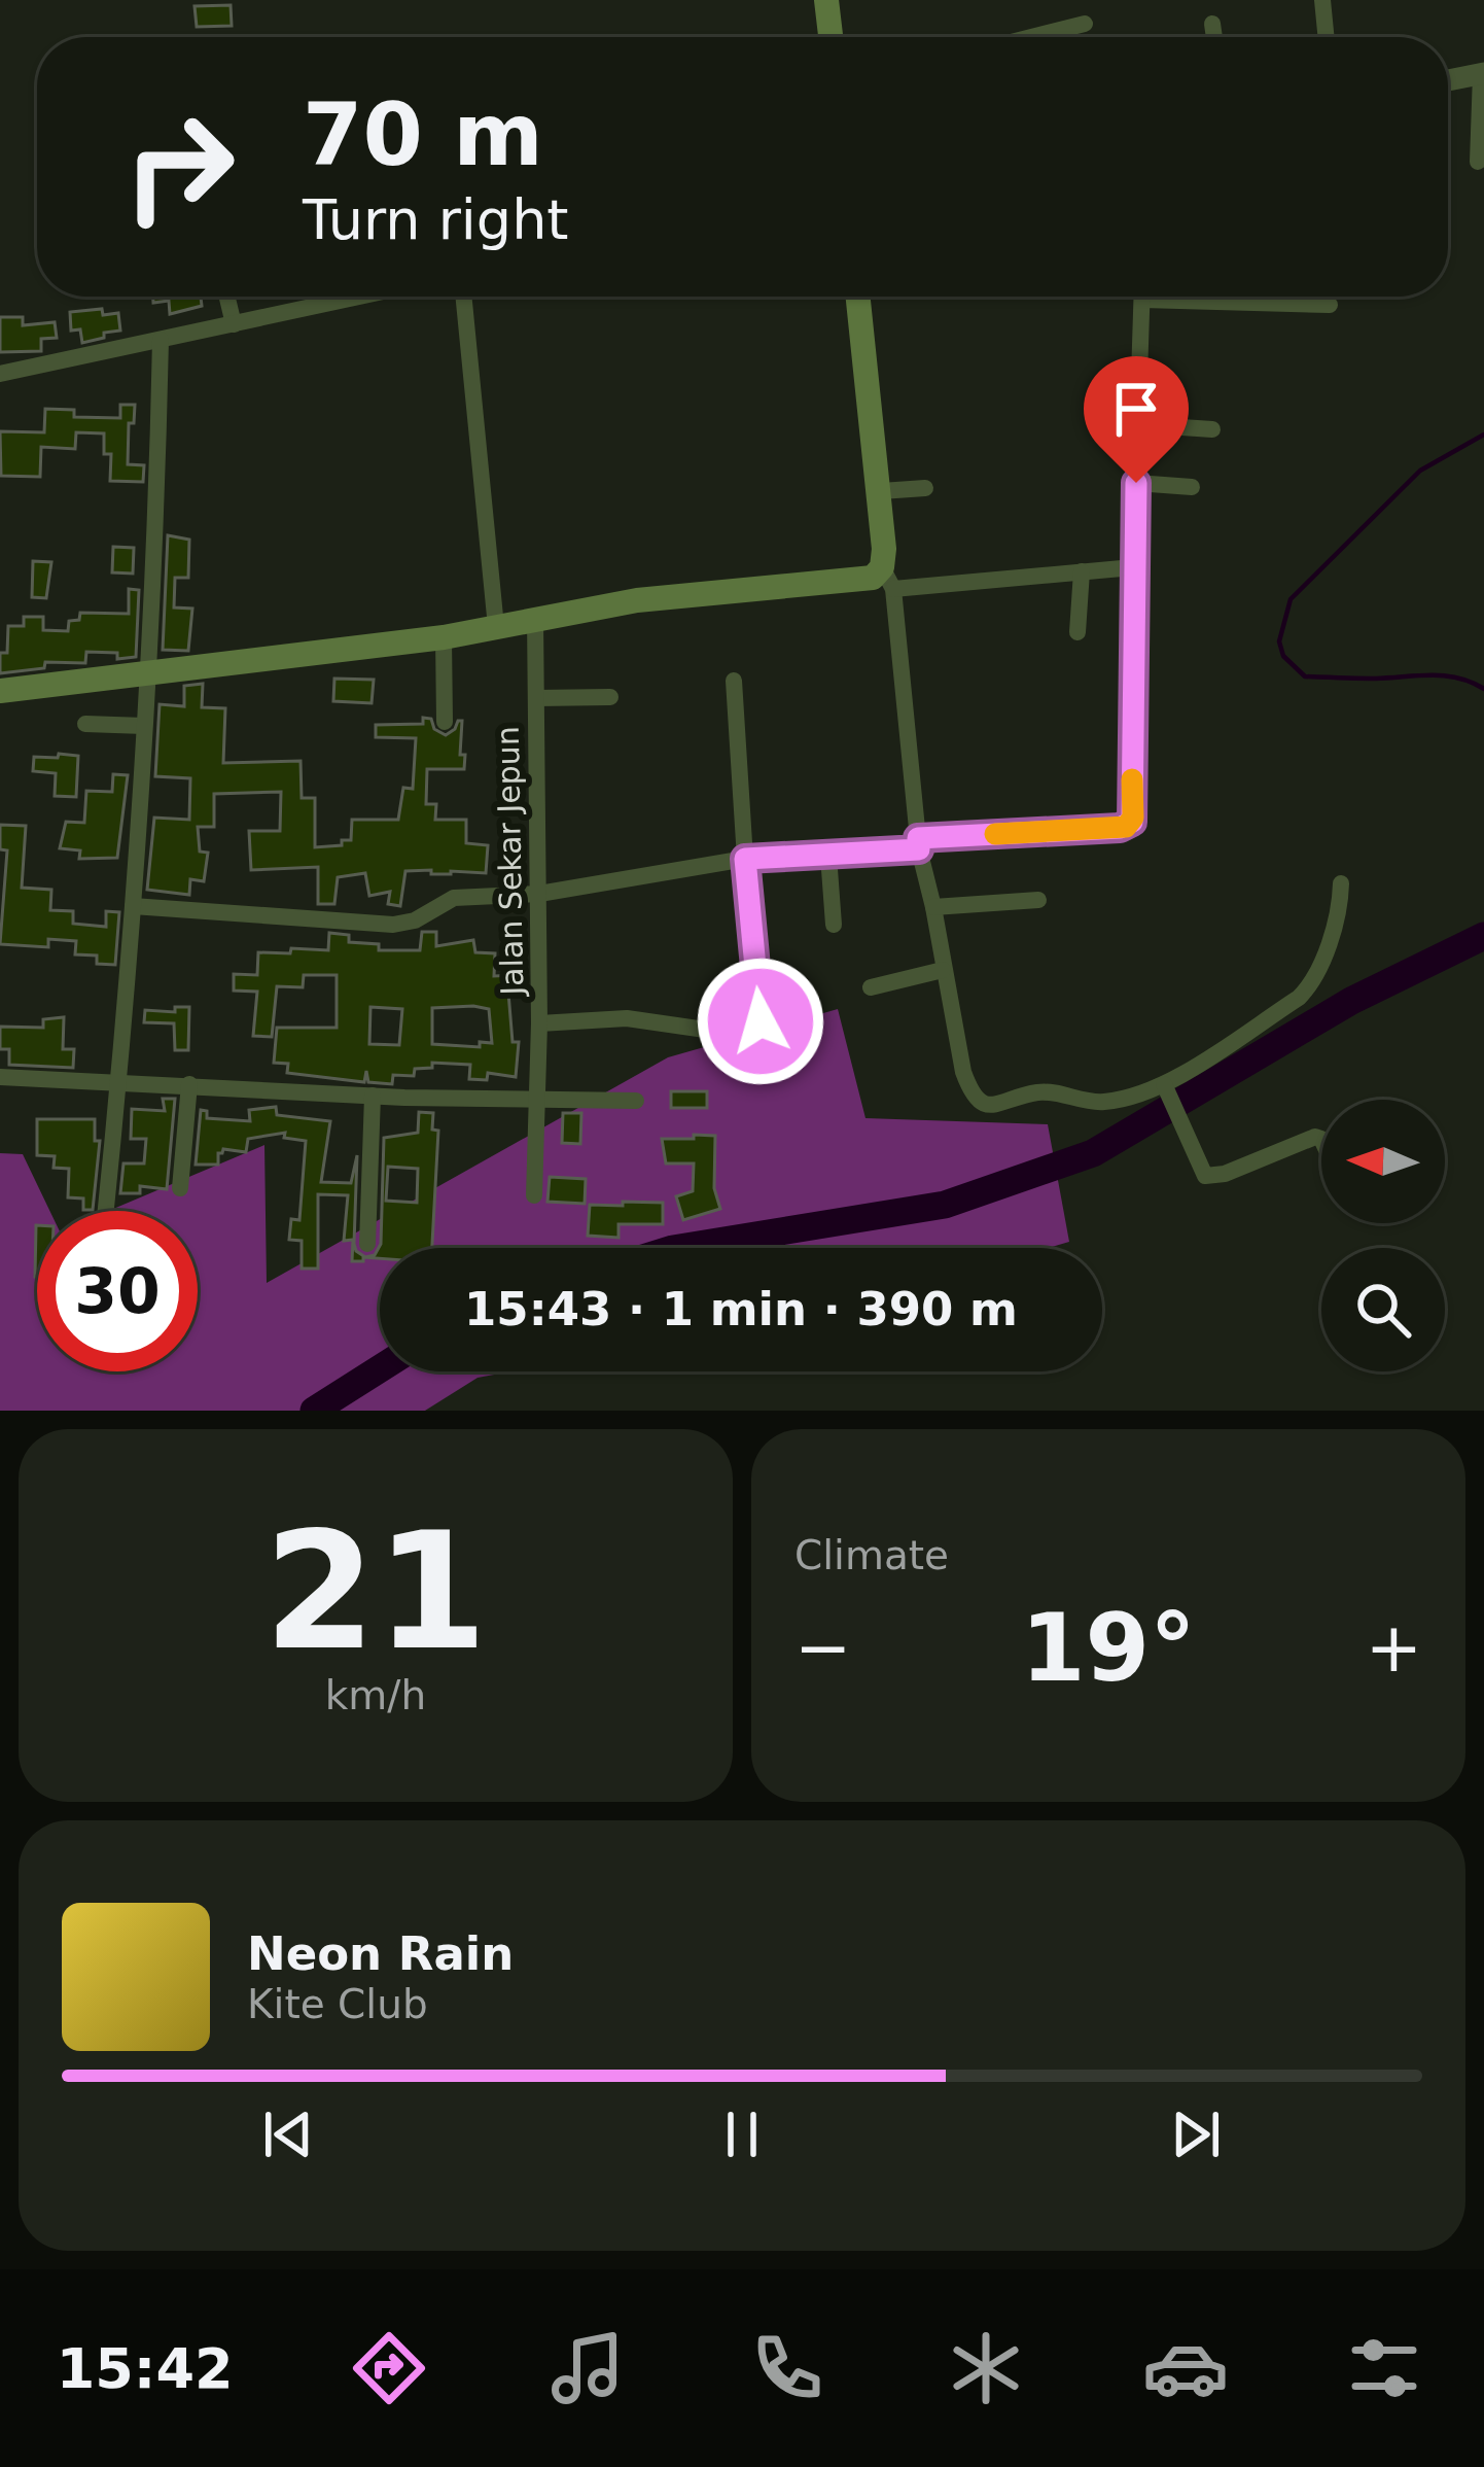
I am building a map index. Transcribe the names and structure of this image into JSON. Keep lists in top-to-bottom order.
{
  "streets": {
    "street": ["Jalan Sekar Jepun"]
  },
  "north": "left",
  "page": {
    "turn": ["70 m", "Turn right"],
    "limit": "30",
    "trip": "15:43 · 1 min · 390 m",
    "tile": [
      ["21", "km/h"],
      "Climate"
    ],
    "heat": ["−", "19°", "+"],
    "song": ["Neon Rain", "Kite Club"],
    "tabs": "15:42"
  }
}
